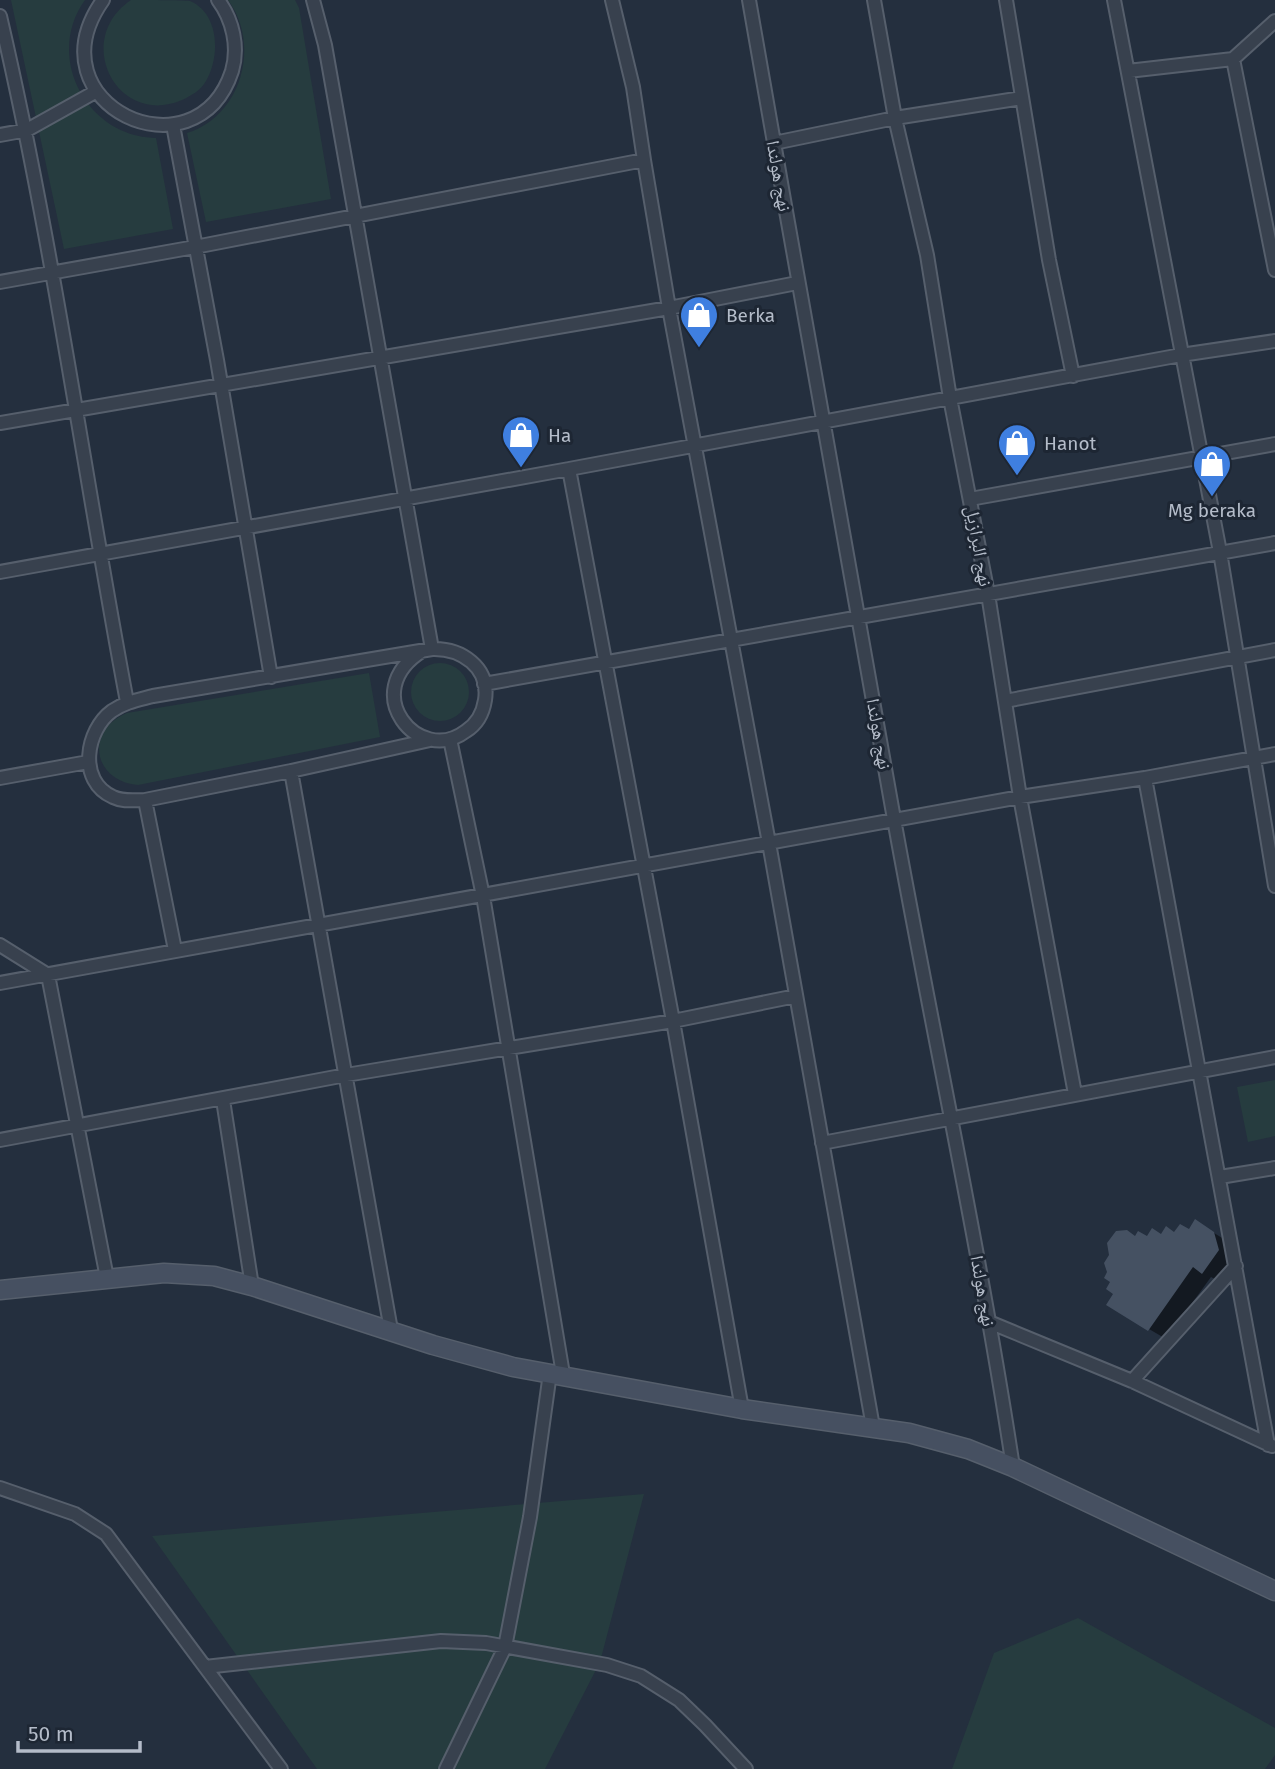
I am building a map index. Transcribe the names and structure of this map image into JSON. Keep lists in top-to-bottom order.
{
  "streets": {
    "street": ["نهج هولندا", "نهج البرازيل"]
  },
  "places": {
    "shop": [
      "Berka",
      "Ha",
      "Hanot",
      "Mg beraka"
    ]
  },
  "scale_bar": "50 m"
}
